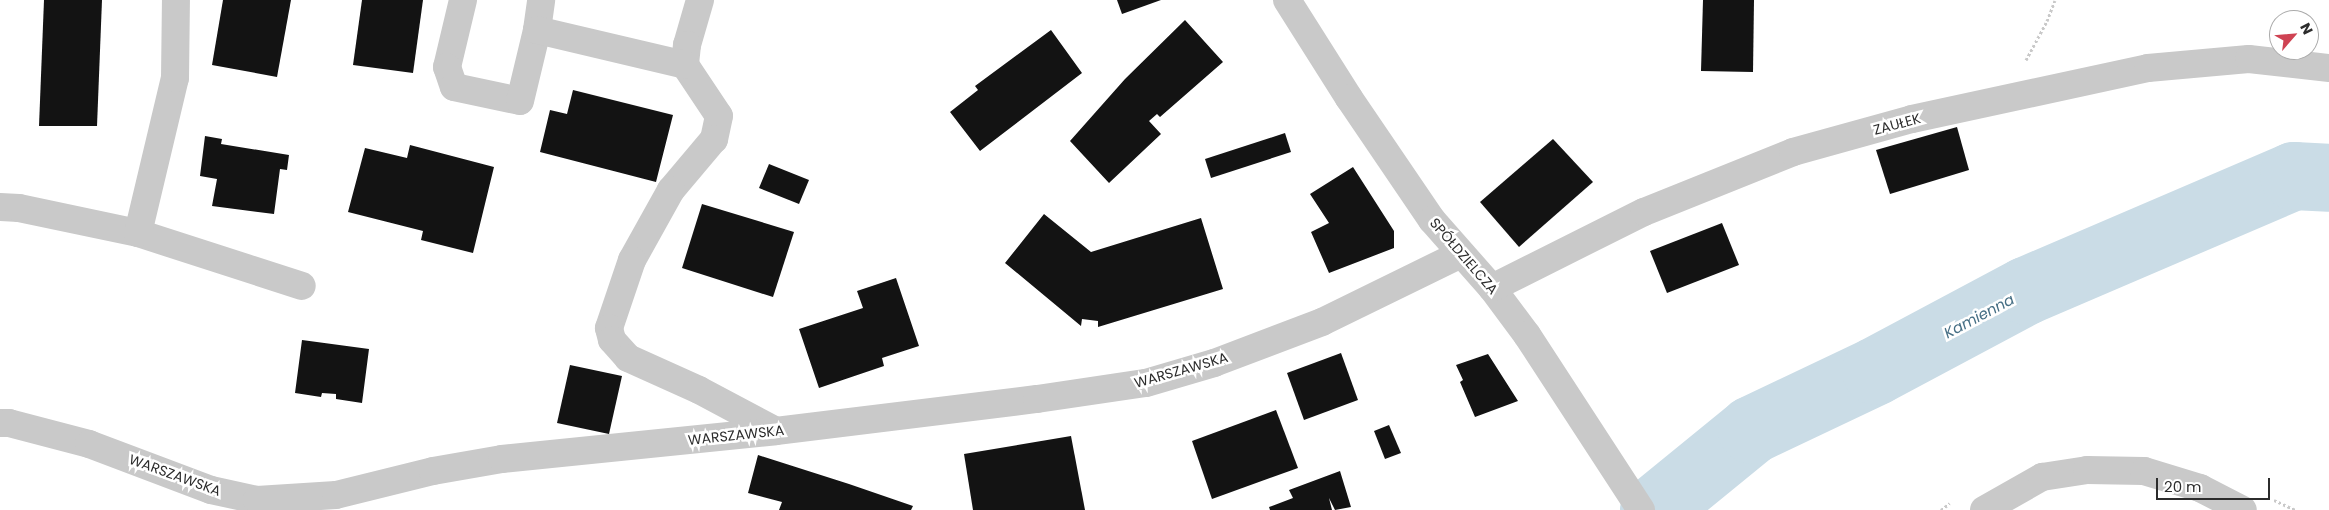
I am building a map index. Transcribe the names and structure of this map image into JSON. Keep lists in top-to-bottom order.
{
  "streets": {
    "street": ["ZAUŁEK", "SPÓŁDZIELCZA", "WARSZAWSKA"]
  },
  "crossings": [
    ["ZAUŁEK", "SPÓŁDZIELCZA"],
    ["SPÓŁDZIELCZA", "WARSZAWSKA"]
  ],
  "water": ["Kamienna"],
  "scale_bar": "20 m",
  "north": "top right"
}
